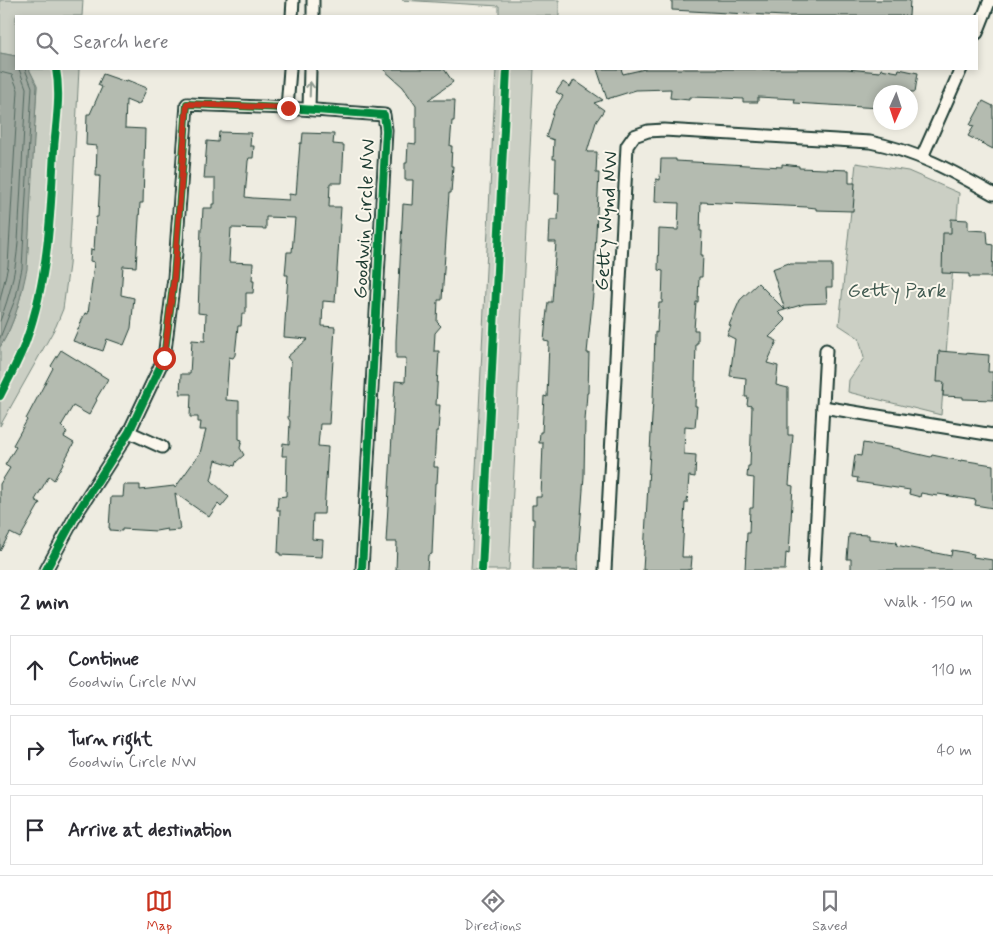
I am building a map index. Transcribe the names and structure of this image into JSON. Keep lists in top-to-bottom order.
{
  "streets": {
    "street": ["Goodwin Circle NW", "Getty Wynd NW"]
  },
  "parks": ["Getty Park"],
  "north": "bottom",
  "page": {
    "search": "Search here",
    "heading": ["2 min", "Walk · 150 m"],
    "list": [
      ["Continue", "Goodwin Circle NW", "110 m"],
      ["Turn right", "Goodwin Circle NW", "40 m"],
      "Arrive at destination"
    ],
    "nav": ["Map", "Directions", "Saved"]
  }
}
